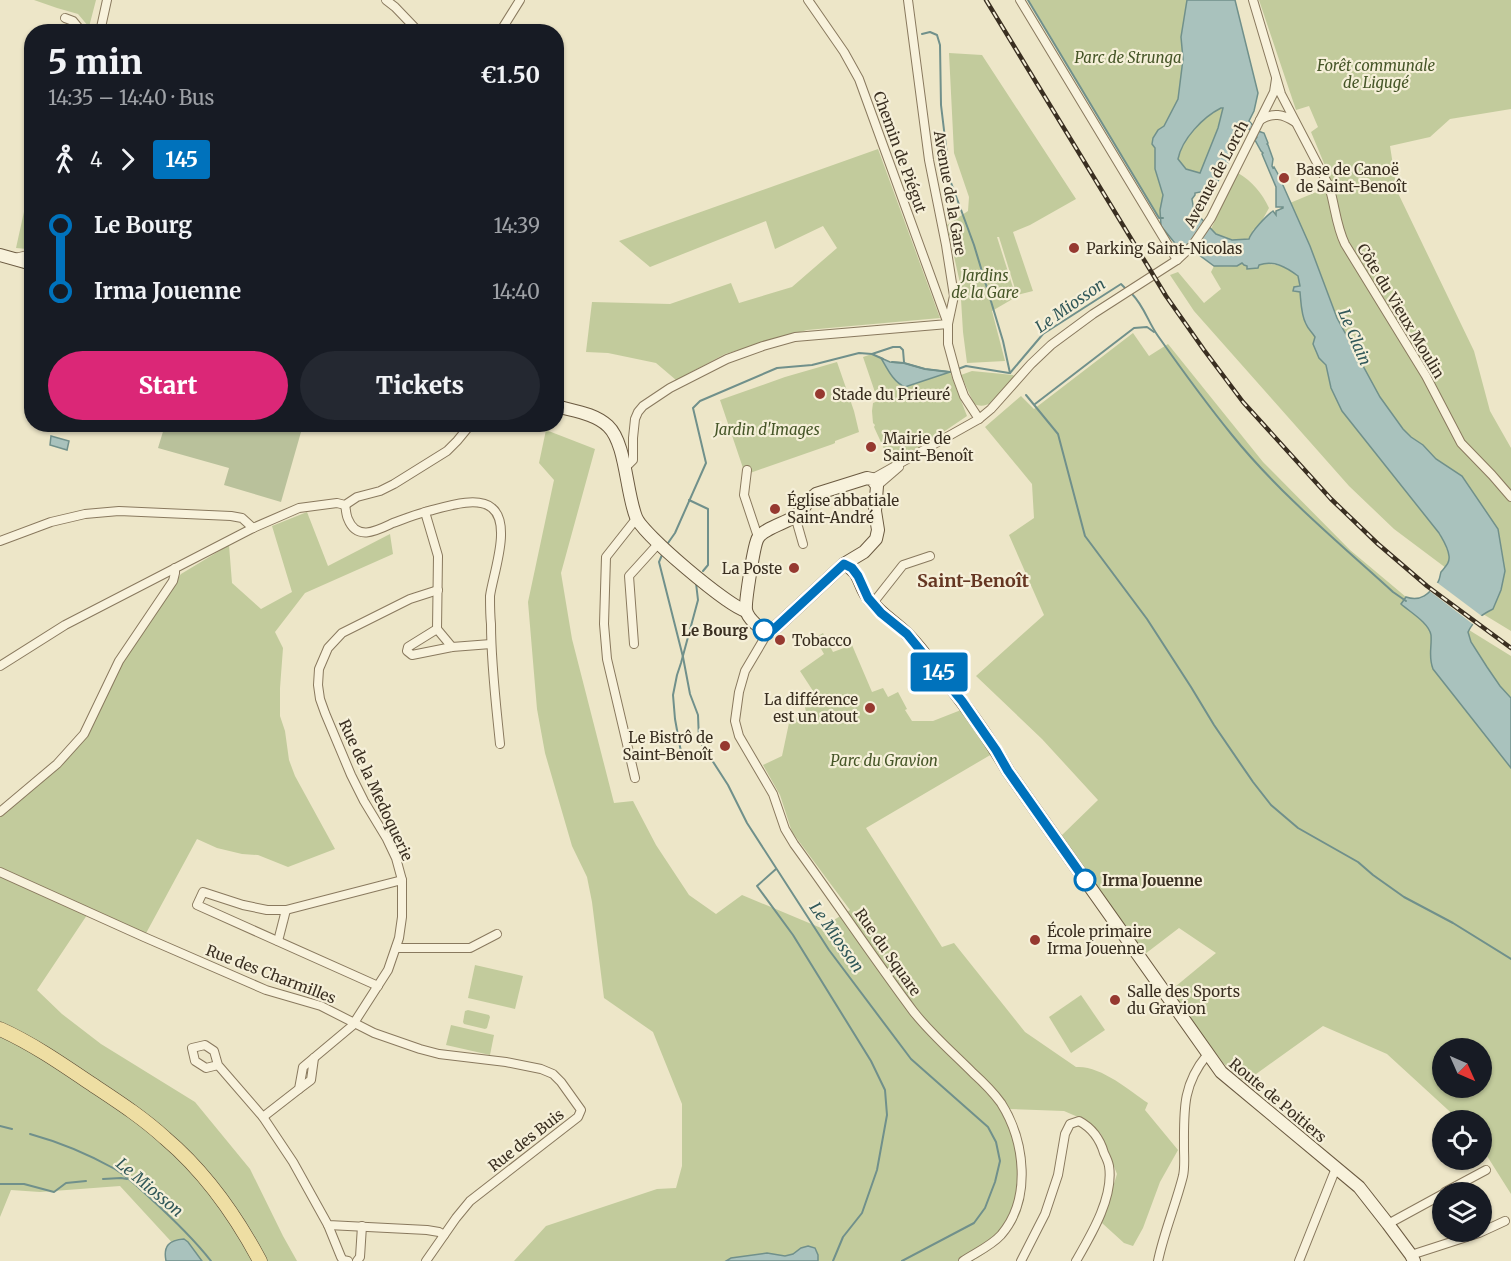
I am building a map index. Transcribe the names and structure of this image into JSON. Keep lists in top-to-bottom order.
{
  "streets": {
    "street": [
      "Chemin de Piégut",
      "Avenue de Lorch",
      "Avenue de la Gare",
      "Côte du Vieux Moulin",
      "Rue de la Medoquerie",
      "Rue du Square",
      "Rue des Charmilles",
      "Route de Poitiers",
      "Rue des Buis"
    ]
  },
  "crossings": [
    ["Chemin de Piégut", "Avenue de la Gare"],
    ["Avenue de Lorch", "Avenue de la Gare"],
    ["Avenue de Lorch", "Côte du Vieux Moulin"],
    ["Rue de la Medoquerie", "Rue des Charmilles"],
    ["Rue des Charmilles", "Rue des Buis"]
  ],
  "districts": ["Saint-Benoît"],
  "water": ["Le Miosson", "Le Clain"],
  "parks": [
    "Parc de Strunga",
    "Forêt communale de Ligugé",
    "Jardins de la Gare",
    "Jardin d'Images",
    "Parc du Gravion"
  ],
  "places": [
    "Base de Canoë de Saint-Benoît",
    "Parking Saint-Nicolas",
    "Stade du Prieuré",
    "Mairie de Saint-Benoît",
    "Église abbatiale Saint-André",
    "La Poste",
    "Le Bourg",
    "Tobacco",
    "La différence est un atout",
    "Le Bistrô de Saint-Benoît",
    "Irma Jouenne",
    "École primaire Irma Jouenne",
    "Salle des Sports du Gravion"
  ],
  "lines": ["bus line 145"],
  "north": "bottom right",
  "page": {
    "on_map": "145",
    "heading": ["5 min", "14:35 – 14:40 · Bus", "€1.50"],
    "legs": ["4", "145"],
    "list": [
      {
        "name": "Le Bourg",
        "value": "14:39"
      },
      {
        "name": "Irma Jouenne",
        "value": "14:40"
      }
    ],
    "buttons": ["Start", "Tickets"]
  }
}
